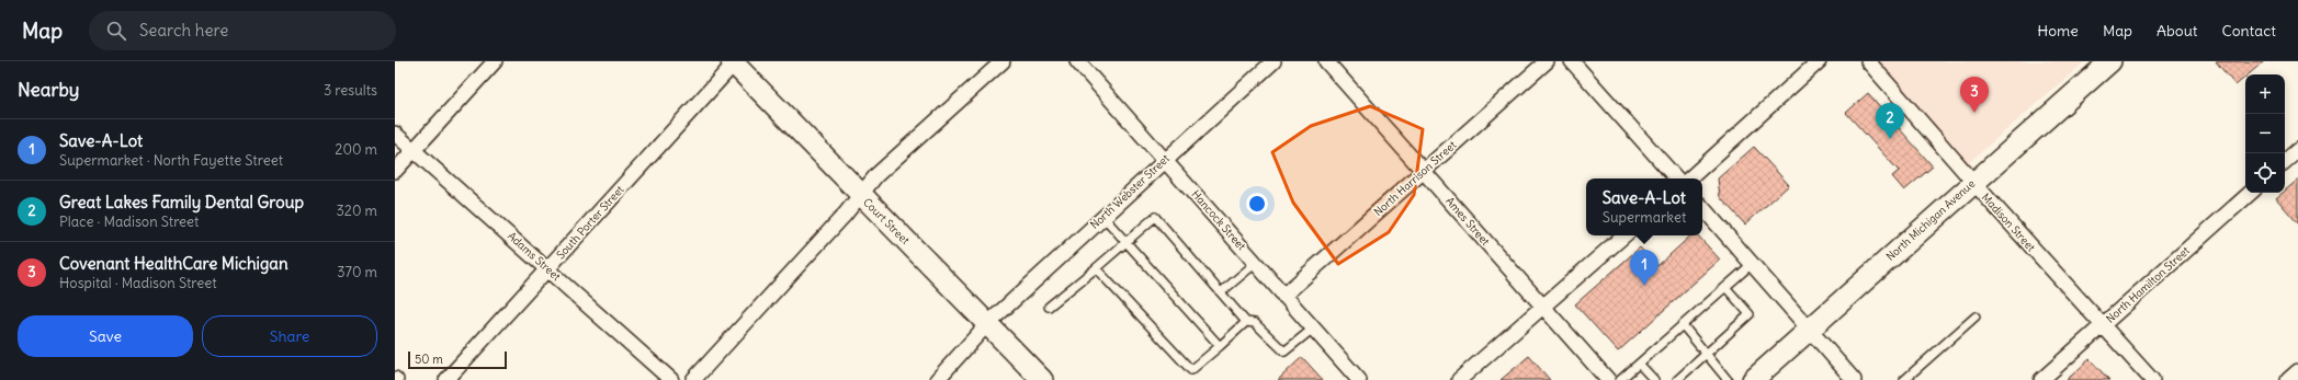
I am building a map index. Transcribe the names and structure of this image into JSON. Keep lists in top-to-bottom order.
{
  "streets": {
    "main road": ["North Michigan Avenue", "Court Street"],
    "street": [
      "North Harrison Street",
      "North Webster Street",
      "Hancock Street",
      "Ames Street",
      "South Porter Street",
      "Madison Street",
      "Adams Street",
      "North Hamilton Street"
    ]
  },
  "crossings": [
    ["North Harrison Street", "Hancock Street"],
    ["North Harrison Street", "Ames Street"],
    ["North Webster Street", "Hancock Street"],
    ["North Webster Street", "Court Street"],
    ["North Michigan Avenue", "Madison Street"],
    ["Court Street", "South Porter Street"],
    ["South Porter Street", "Adams Street"],
    ["Madison Street", "North Hamilton Street"]
  ],
  "scale_bar": "50 m",
  "page": {
    "header": "Map",
    "search": "Search here",
    "nav": [
      "Home",
      "Map",
      "About",
      "Contact"
    ],
    "heading": ["Nearby", "3 results"],
    "map_buttons": ["+", "−"],
    "pins": ["3", "2", "1"],
    "list": [
      {
        "mark": "1",
        "name": "Save-A-Lot",
        "note": "Supermarket · North Fayette Street",
        "value": "200 m"
      },
      {
        "mark": "2",
        "name": "Great Lakes Family Dental Group",
        "note": "Place · Madison Street",
        "value": "320 m"
      },
      {
        "mark": "3",
        "name": "Covenant HealthCare Michigan",
        "note": "Hospital · Madison Street",
        "value": "370 m"
      }
    ],
    "popup": ["Save-A-Lot", "Supermarket"],
    "buttons": ["Save", "Share"],
    "scale": "50 m"
  }
}
